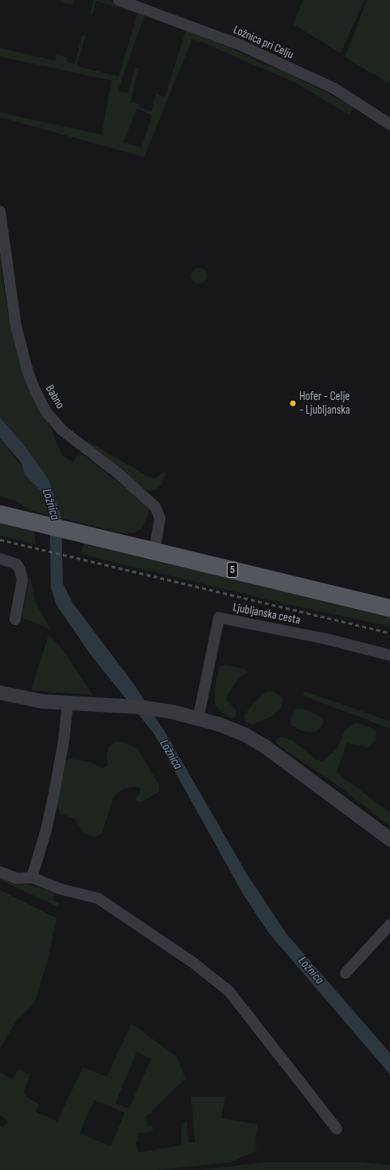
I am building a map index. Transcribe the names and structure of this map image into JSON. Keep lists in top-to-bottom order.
{
  "streets": {
    "main road": ["5"],
    "street": ["Ložnica pri Celju", "Babno", "Ljubljanska cesta"]
  },
  "crossings": [
    ["Babno", "5"]
  ],
  "water": ["Ložnica"],
  "places": ["Hofer - Celje - Ljubljanska"]
}
